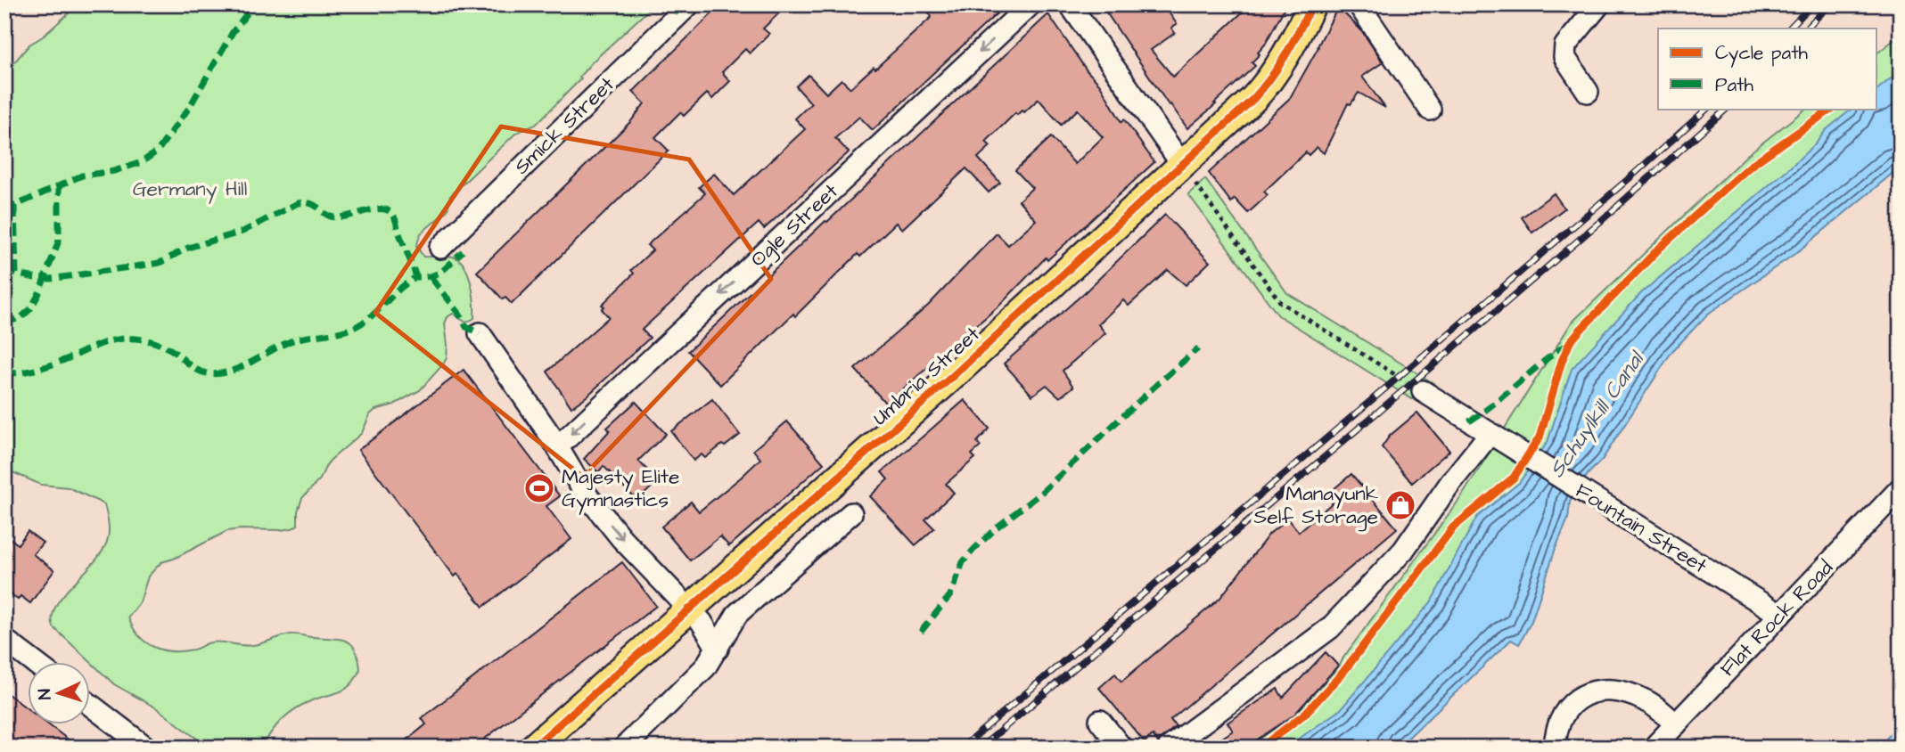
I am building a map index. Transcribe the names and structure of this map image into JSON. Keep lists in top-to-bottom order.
{
  "streets": {
    "main road": ["Umbria Street"],
    "street": [
      "Smick Street",
      "Ogle Street",
      "Fountain Street",
      "Flat Rock Road"
    ]
  },
  "crossings": [
    ["Fountain Street", "Flat Rock Road"]
  ],
  "one_way": ["Ogle Street"],
  "water": ["Schuylkill Canal"],
  "parks": ["Germany Hill"],
  "places": {
    "sports": ["Majesty Elite Gymnastics"],
    "shop": ["Manayunk Self Storage"]
  },
  "legend": ["Cycle path", "Path"],
  "north": "left"
}
